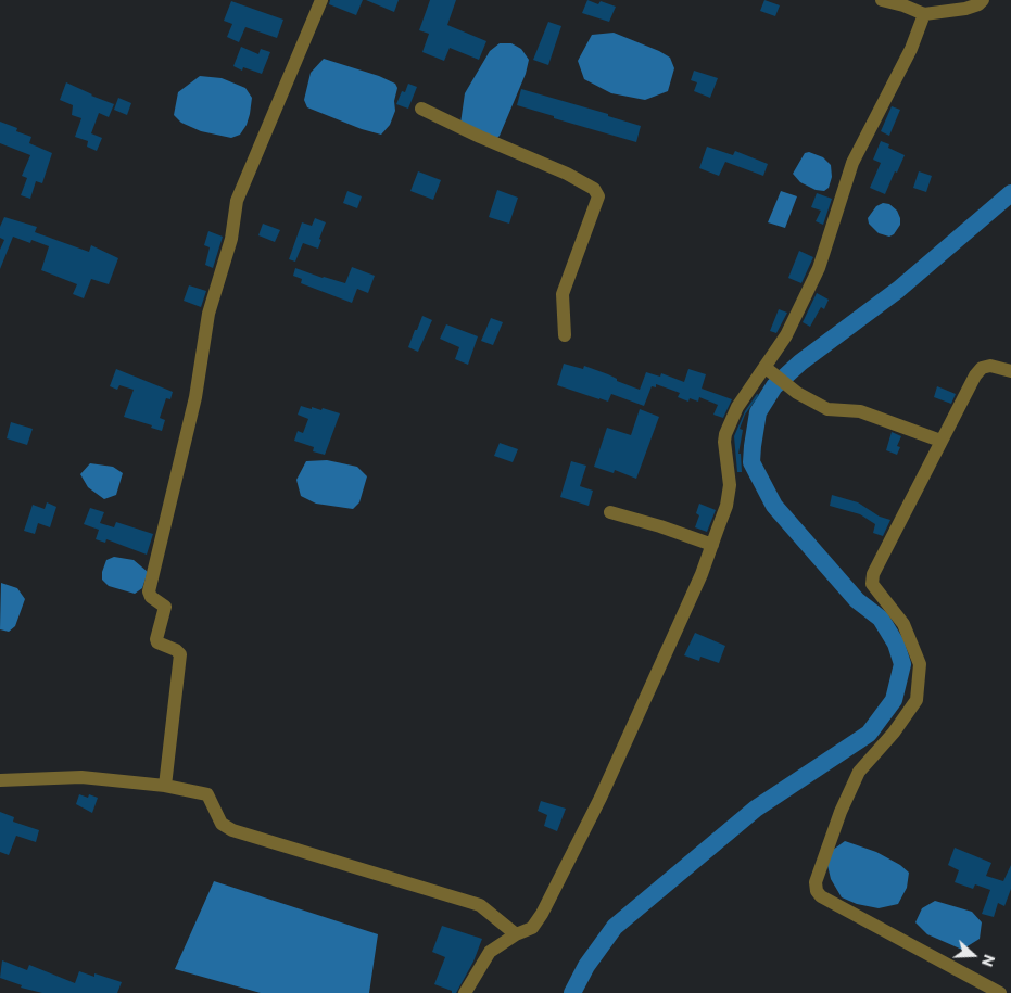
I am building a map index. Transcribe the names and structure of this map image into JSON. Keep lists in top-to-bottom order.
{
  "north": "right"
}
